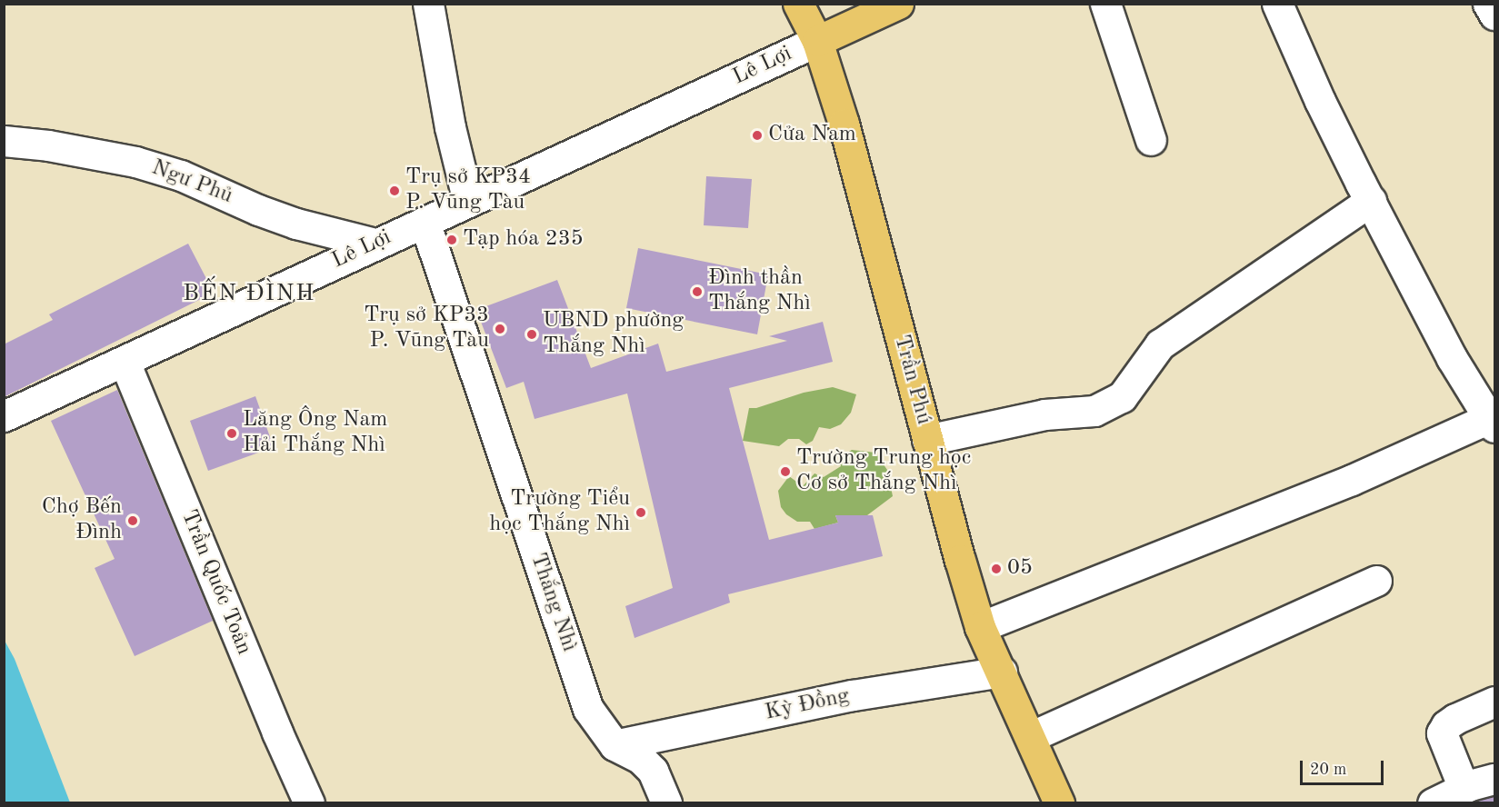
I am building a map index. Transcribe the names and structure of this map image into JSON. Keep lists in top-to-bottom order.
{
  "streets": {
    "main road": ["Lê Lợi", "Trần Phú"],
    "street": [
      "Ngư Phủ",
      "Trần Quốc Toản",
      "Thắng Nhì",
      "Kỳ Đồng"
    ]
  },
  "crossings": [
    ["Lê Lợi", "Ngư Phủ"],
    ["Lê Lợi", "Trần Phú"],
    ["Lê Lợi", "Trần Quốc Toản"],
    ["Lê Lợi", "Thắng Nhì"],
    ["Trần Phú", "Kỳ Đồng"],
    ["Thắng Nhì", "Kỳ Đồng"]
  ],
  "districts": ["BẾN ĐÌNH"],
  "places": [
    "Cửa Nam",
    "Trụ sở KP34 P. Vũng Tàu",
    "Tạp hóa 235",
    "Đình thần Thắng Nhì",
    "Trụ sở KP33 P. Vũng Tàu",
    "UBND phường Thắng Nhì",
    "Lăng Ông Nam Hải Thắng Nhì",
    "Trường Trung học Cơ sở Thắng Nhì",
    "Trường Tiểu học Thắng Nhì",
    "Chợ Bến Đình",
    "05"
  ],
  "scale_bar": "20 m"
}
